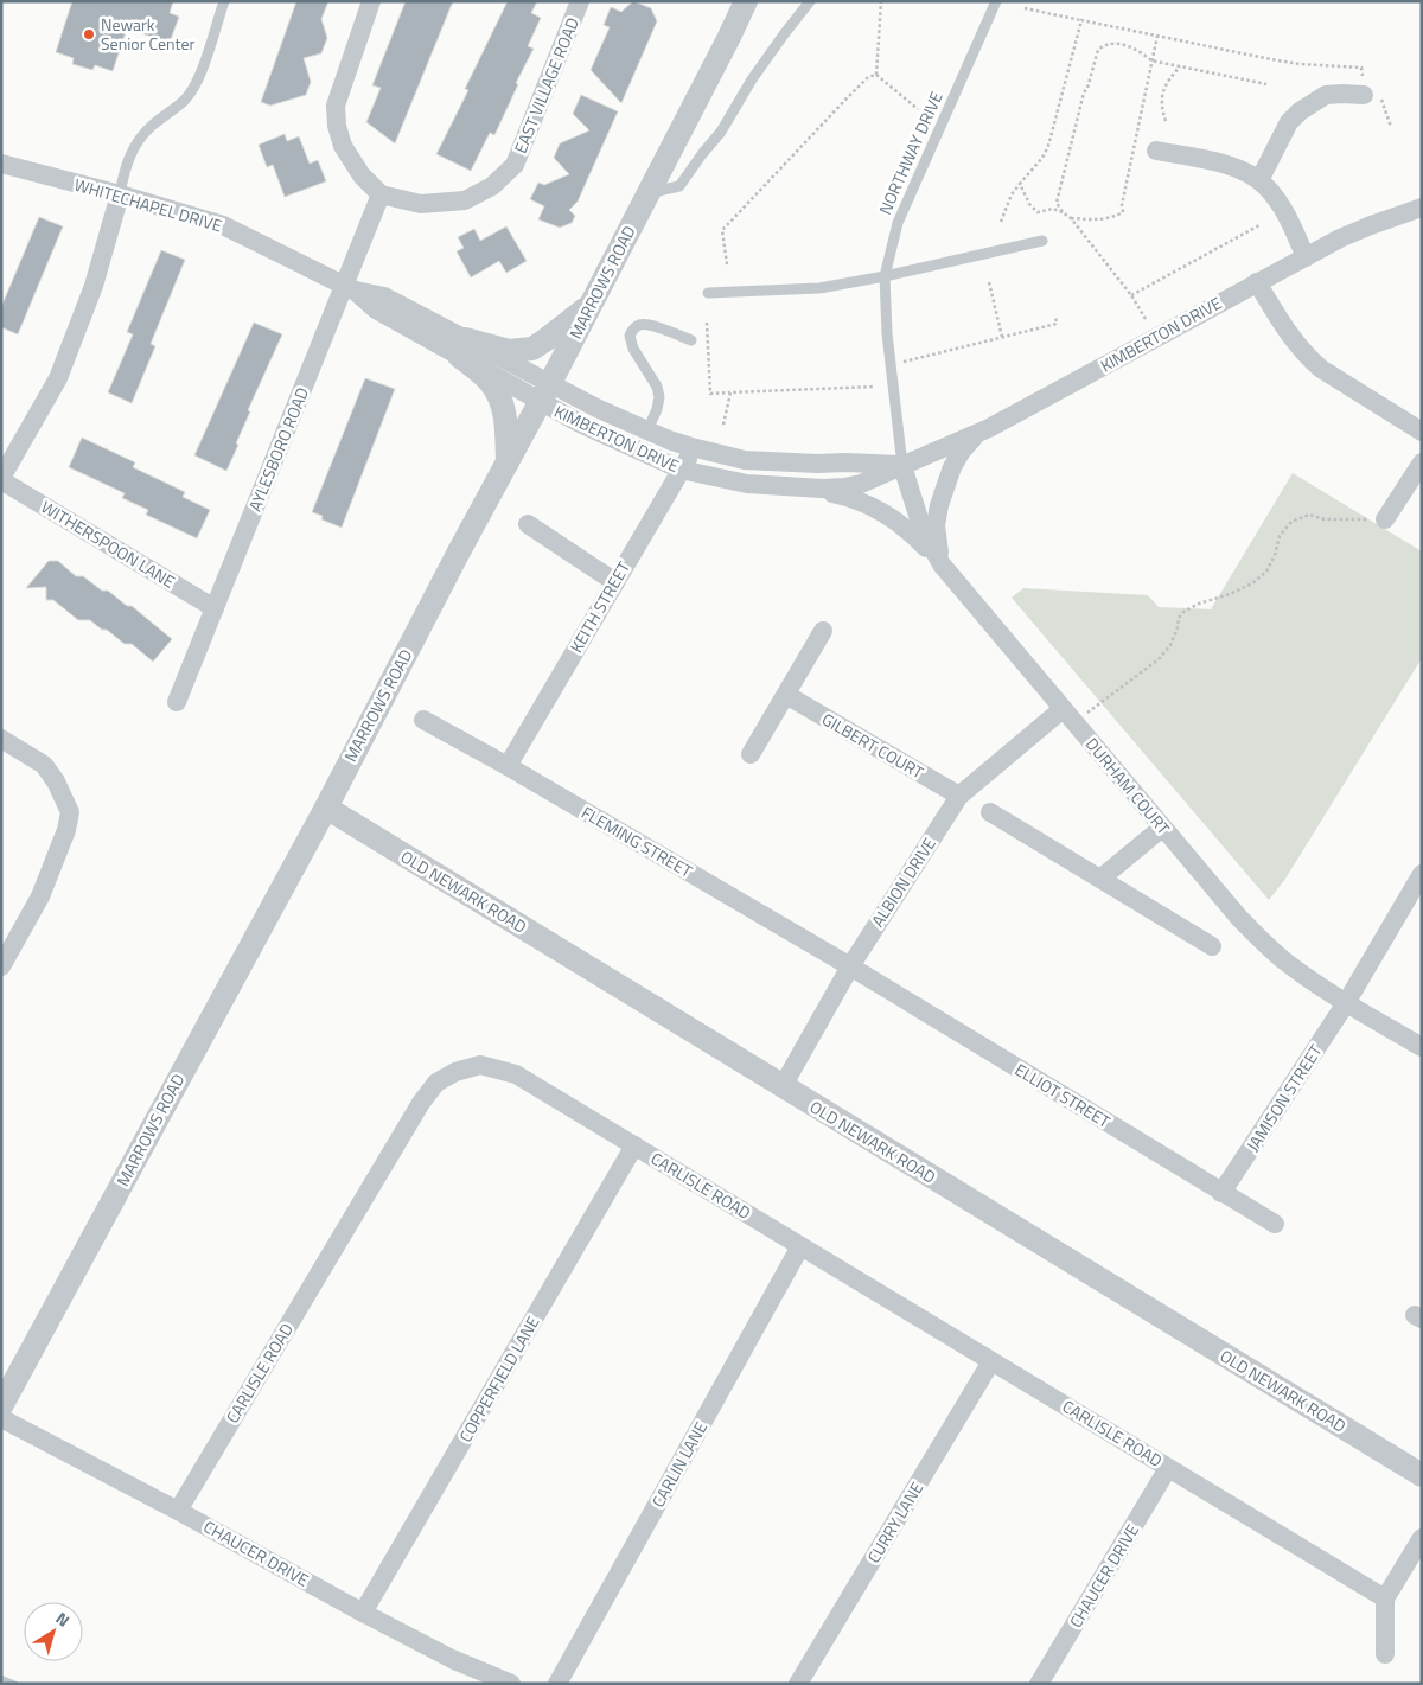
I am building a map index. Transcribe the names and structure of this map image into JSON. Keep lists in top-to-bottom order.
{
  "streets": {
    "street": [
      "EAST VILLAGE ROAD",
      "WHITECHAPEL DRIVE",
      "MARROWS ROAD",
      "KIMBERTON DRIVE",
      "AYLESBORO ROAD",
      "WITHERSPOON LANE",
      "KEITH STREET",
      "GILBERT COURT",
      "DURHAM COURT",
      "FLEMING STREET",
      "ALBION DRIVE",
      "OLD NEWARK ROAD",
      "ELLIOT STREET",
      "JAMISON STREET",
      "CARLISLE ROAD",
      "COPPERFIELD LANE",
      "CARLIN LANE",
      "CURRY LANE",
      "CHAUCER DRIVE"
    ],
    "lane": ["NORTHWAY DRIVE"]
  },
  "crossings": [
    ["EAST VILLAGE ROAD", "AYLESBORO ROAD"],
    ["NORTHWAY DRIVE", "KIMBERTON DRIVE"],
    ["NORTHWAY DRIVE", "DURHAM COURT"],
    ["WHITECHAPEL DRIVE", "MARROWS ROAD"],
    ["WHITECHAPEL DRIVE", "KIMBERTON DRIVE"],
    ["WHITECHAPEL DRIVE", "AYLESBORO ROAD"],
    ["MARROWS ROAD", "KIMBERTON DRIVE"],
    ["MARROWS ROAD", "OLD NEWARK ROAD"],
    ["KIMBERTON DRIVE", "KEITH STREET"],
    ["KIMBERTON DRIVE", "DURHAM COURT"],
    ["AYLESBORO ROAD", "WITHERSPOON LANE"],
    ["KEITH STREET", "FLEMING STREET"],
    ["GILBERT COURT", "ALBION DRIVE"],
    ["DURHAM COURT", "ALBION DRIVE"],
    ["DURHAM COURT", "JAMISON STREET"],
    ["FLEMING STREET", "ALBION DRIVE"],
    ["FLEMING STREET", "ELLIOT STREET"],
    ["ALBION DRIVE", "OLD NEWARK ROAD"],
    ["ALBION DRIVE", "ELLIOT STREET"],
    ["ELLIOT STREET", "JAMISON STREET"],
    ["CARLISLE ROAD", "COPPERFIELD LANE"],
    ["CARLISLE ROAD", "CARLIN LANE"],
    ["CARLISLE ROAD", "CURRY LANE"],
    ["CARLISLE ROAD", "CHAUCER DRIVE"],
    ["COPPERFIELD LANE", "CHAUCER DRIVE"]
  ],
  "places": ["Newark Senior Center"],
  "north": "top right"
}
